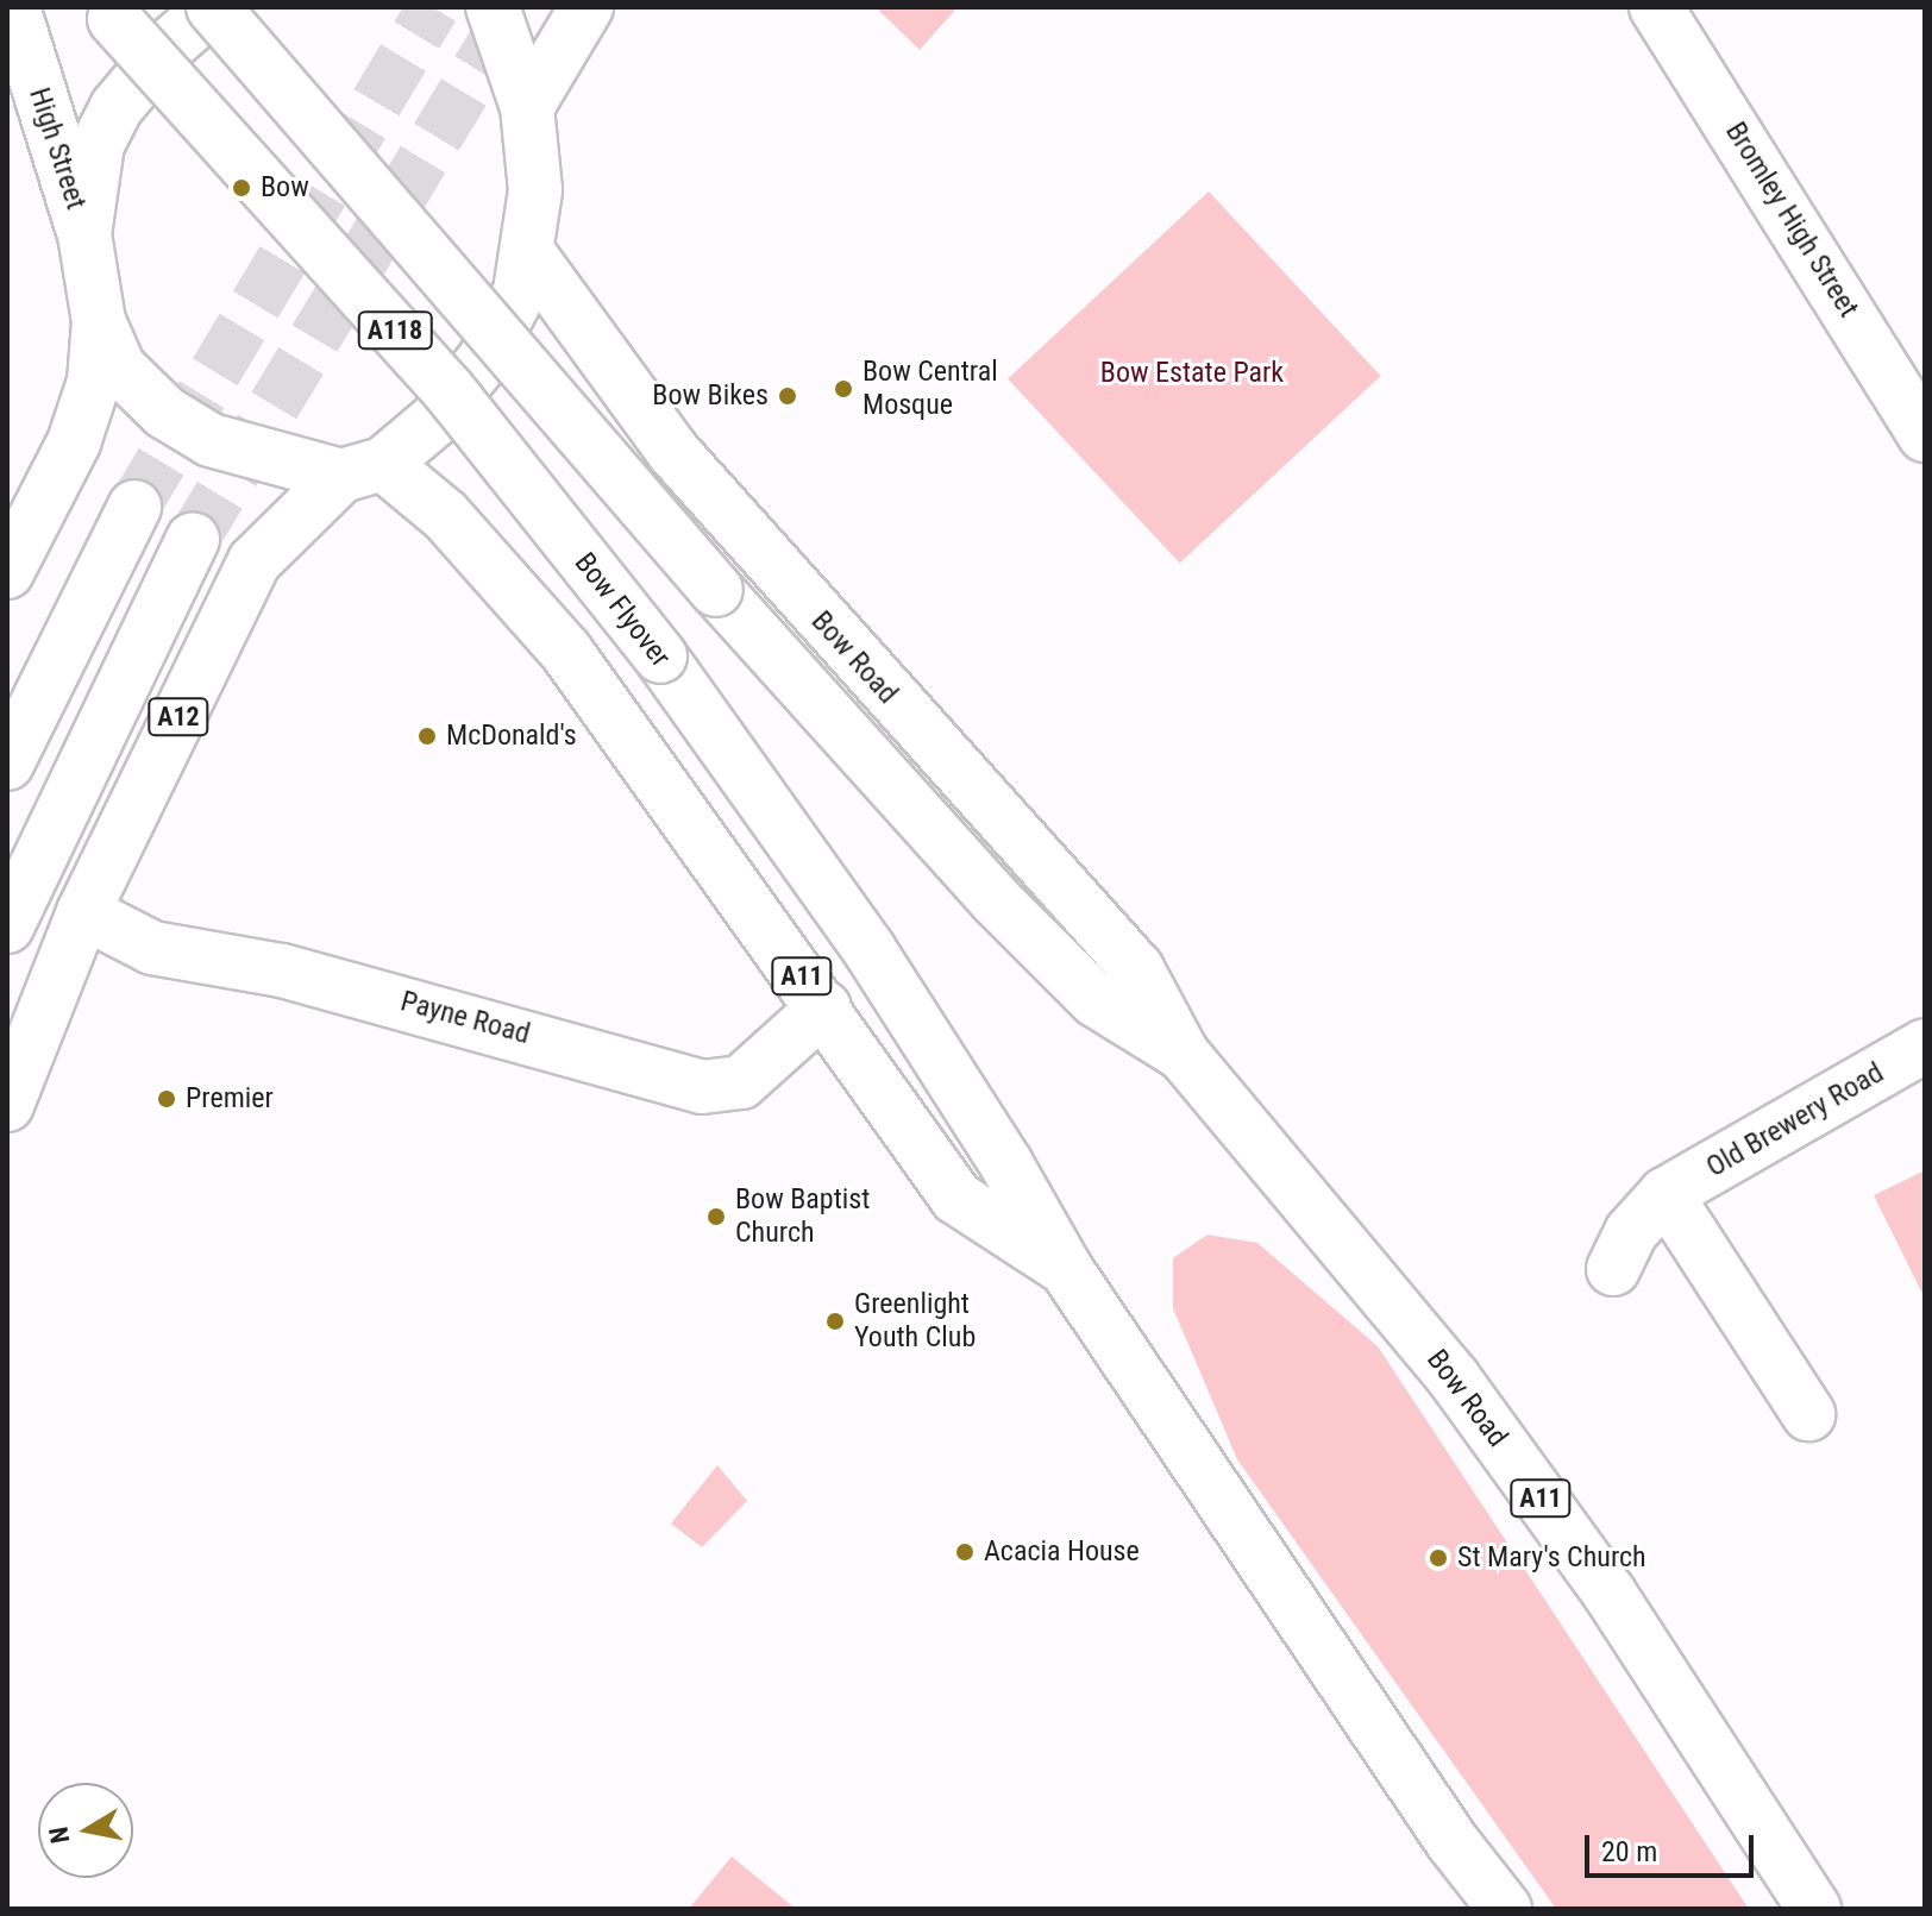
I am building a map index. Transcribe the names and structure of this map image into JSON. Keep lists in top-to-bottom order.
{
  "streets": {
    "main road": [
      "High Street",
      "Bromley High Street",
      "A118",
      "Bow Flyover",
      "Bow Road",
      "A12",
      "A11",
      "Payne Road",
      "Old Brewery Road"
    ]
  },
  "crossings": [
    ["Bow Flyover", "A11"],
    ["Bow Road", "A12"],
    ["A12", "A11"],
    ["A12", "Payne Road"],
    ["A11", "Payne Road"]
  ],
  "parks": ["Bow Estate Park"],
  "places": [
    "Bow",
    "Bow Central Mosque",
    "Bow Bikes",
    "McDonald's",
    "Premier",
    "Bow Baptist Church",
    "Greenlight Youth Club",
    "Acacia House",
    "St Mary's Church"
  ],
  "scale_bar": "20 m",
  "north": "left"
}
